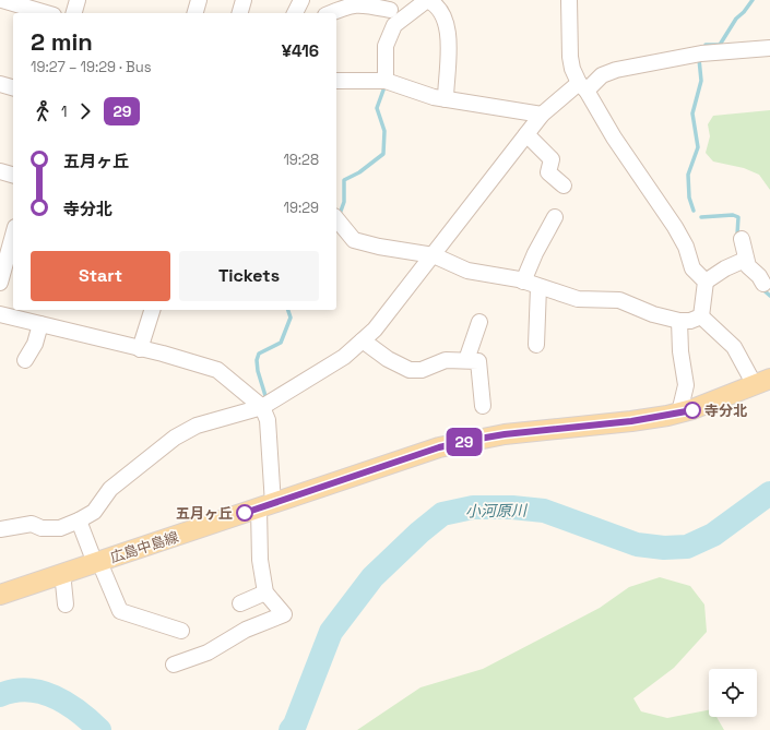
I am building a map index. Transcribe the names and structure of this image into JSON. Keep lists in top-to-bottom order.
{
  "streets": {
    "main road": ["広島中島線"]
  },
  "water": ["小河原川"],
  "places": ["寺分北", "五月ヶ丘"],
  "lines": ["bus line 29"],
  "page": {
    "on_map": "29",
    "heading": ["2 min", "19:27 – 19:29 · Bus", "¥416"],
    "legs": ["1", "29"],
    "list": [
      {
        "name": "五月ヶ丘",
        "value": "19:28"
      },
      {
        "name": "寺分北",
        "value": "19:29"
      }
    ],
    "buttons": ["Start", "Tickets"]
  }
}
